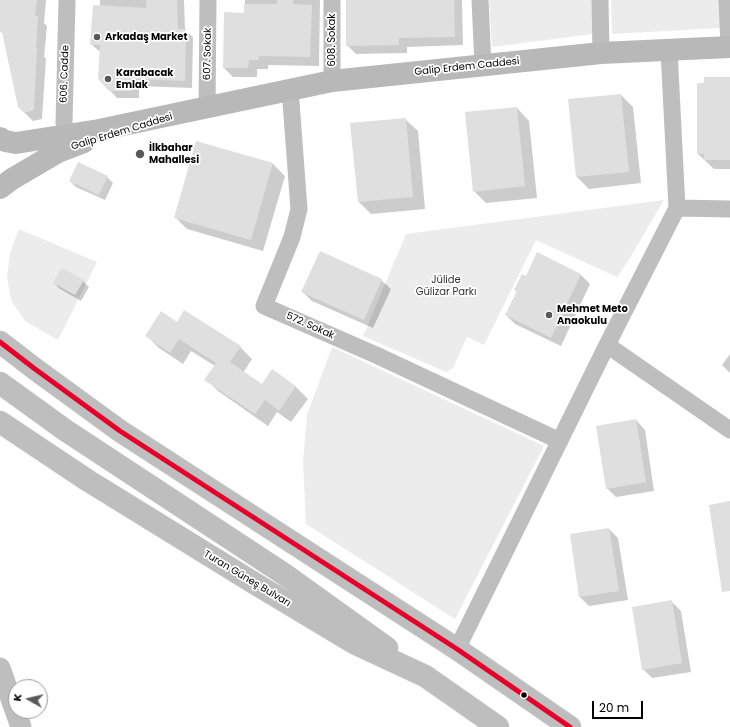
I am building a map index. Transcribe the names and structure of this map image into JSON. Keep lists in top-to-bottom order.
{
  "streets": {
    "main road": ["Galip Erdem Caddesi", "Turan Güneş Bulvarı"],
    "street": [
      "608. Sokak",
      "607. Sokak",
      "606. Cadde",
      "572. Sokak"
    ]
  },
  "crossings": [
    ["608. Sokak", "Galip Erdem Caddesi"],
    ["607. Sokak", "Galip Erdem Caddesi"],
    ["Galip Erdem Caddesi", "606. Cadde"],
    ["Galip Erdem Caddesi", "572. Sokak"]
  ],
  "parks": ["Jülide Gülizar Parkı"],
  "places": [
    "Arkadaş Market",
    "Karabacak Emlak",
    "İlkbahar Mahallesi",
    "Mehmet Meto Anaokulu"
  ],
  "scale_bar": "20 m",
  "north": "left"
}
